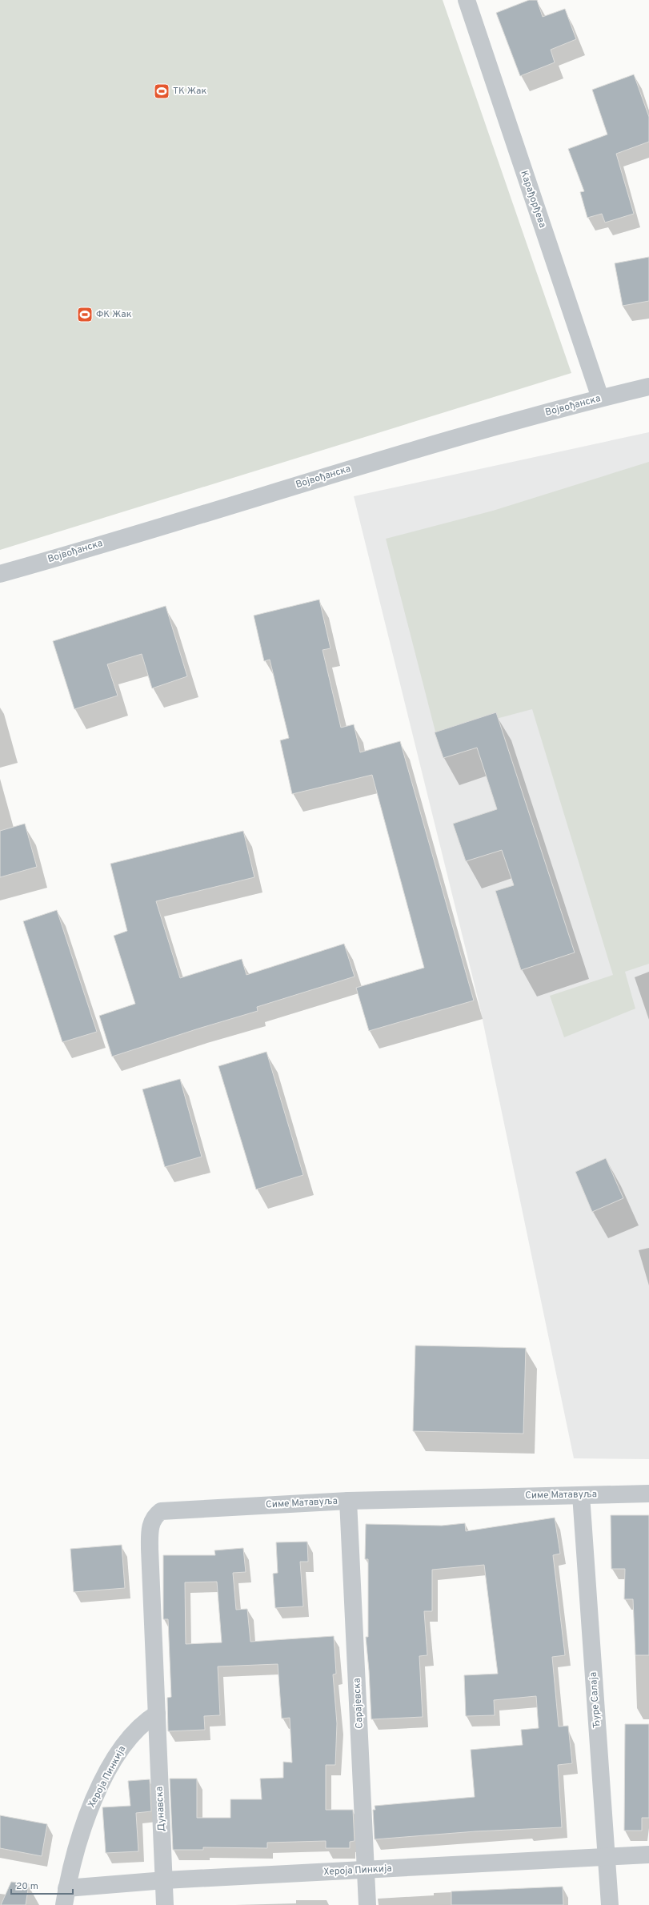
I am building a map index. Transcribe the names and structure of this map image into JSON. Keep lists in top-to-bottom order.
{
  "streets": {
    "street": [
      "Карађорђева",
      "Војвођанска",
      "Симе Матавуља",
      "Ђуре Салаја",
      "Сарајевска",
      "Хероја Пинкија",
      "Дунавска"
    ]
  },
  "crossings": [
    ["Карађорђева", "Војвођанска"],
    ["Симе Матавуља", "Ђуре Салаја"],
    ["Симе Матавуља", "Сарајевска"],
    ["Симе Матавуља", "Хероја Пинкија"],
    ["Симе Матавуља", "Дунавска"],
    ["Ђуре Салаја", "Хероја Пинкија"],
    ["Сарајевска", "Хероја Пинкија"],
    ["Хероја Пинкија", "Дунавска"]
  ],
  "places": {
    "sports": ["ТК Жак", "ФК Жак"]
  },
  "scale_bar": "20 m"
}
